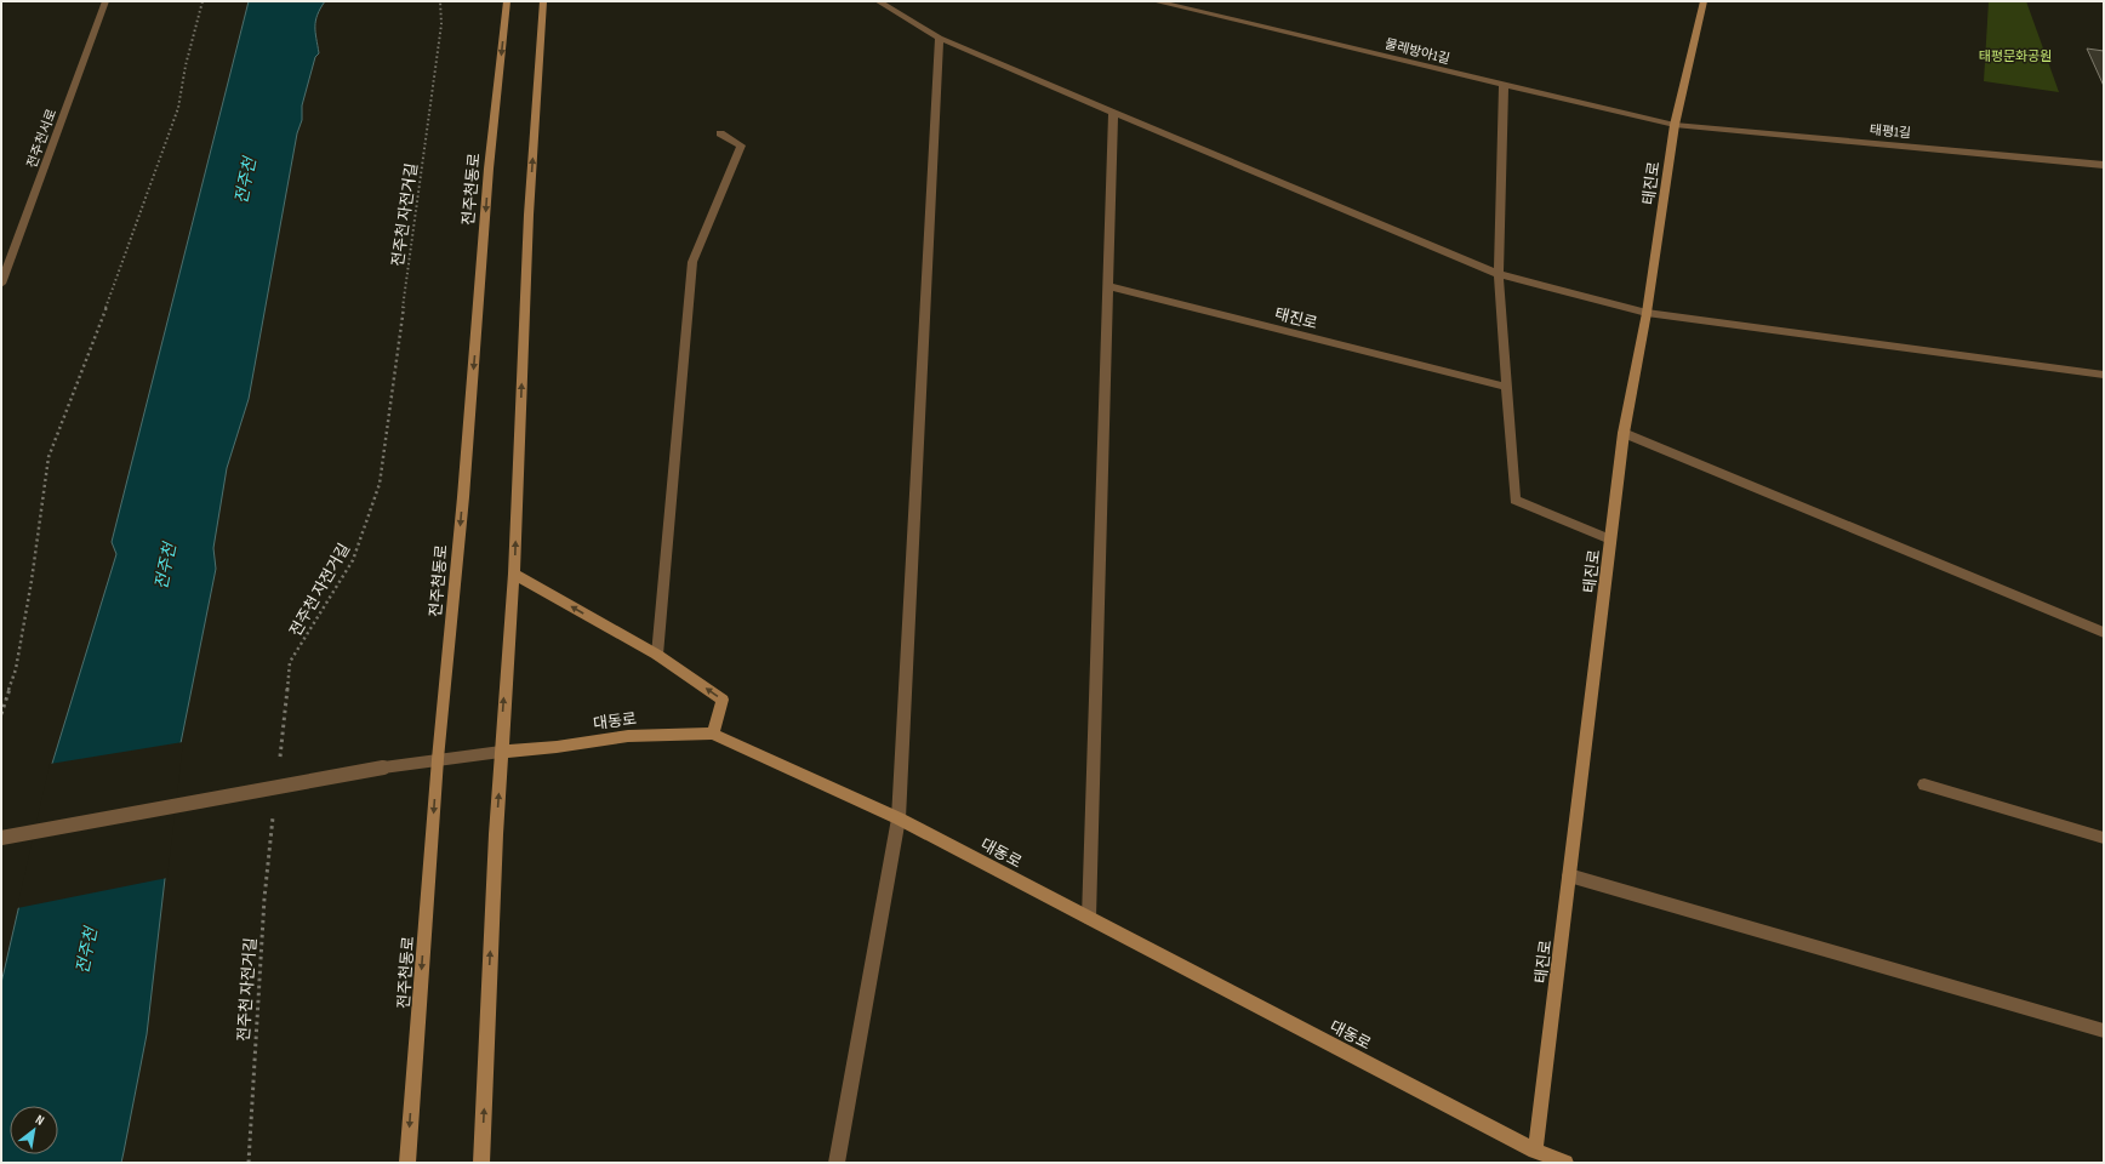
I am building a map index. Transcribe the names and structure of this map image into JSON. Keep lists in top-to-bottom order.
{
  "streets": {
    "street": [
      "물레방아1길",
      "태평1길",
      "전주천서로",
      "태진로",
      "전주천동로",
      "대동로"
    ],
    "path": ["전주천 자전거길"]
  },
  "crossings": [
    ["물레방아1길", "태평1길"],
    ["물레방아1길", "태진로"],
    ["태평1길", "태진로"],
    ["태진로", "대동로"],
    ["전주천동로", "대동로"]
  ],
  "water": ["전주천"],
  "parks": ["태평문화공원"],
  "north": "top right"
}
